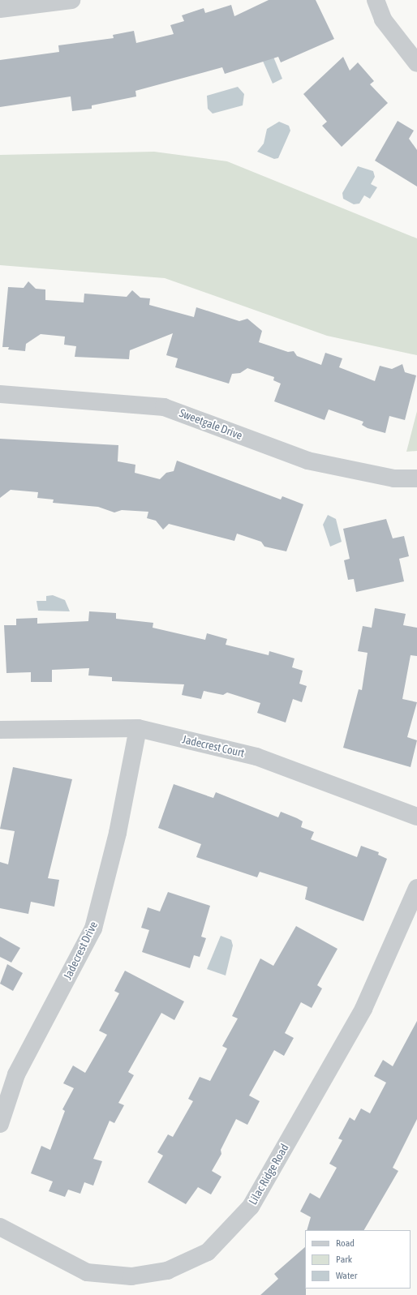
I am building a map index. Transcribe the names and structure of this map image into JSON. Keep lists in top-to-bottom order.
{
  "streets": {
    "street": [
      "Sweetgale Drive",
      "Jadecrest Court",
      "Jadecrest Drive",
      "Lilac Ridge Road"
    ]
  },
  "crossings": [
    ["Jadecrest Court", "Jadecrest Drive"]
  ],
  "legend": ["Road", "Park", "Water"]
}
